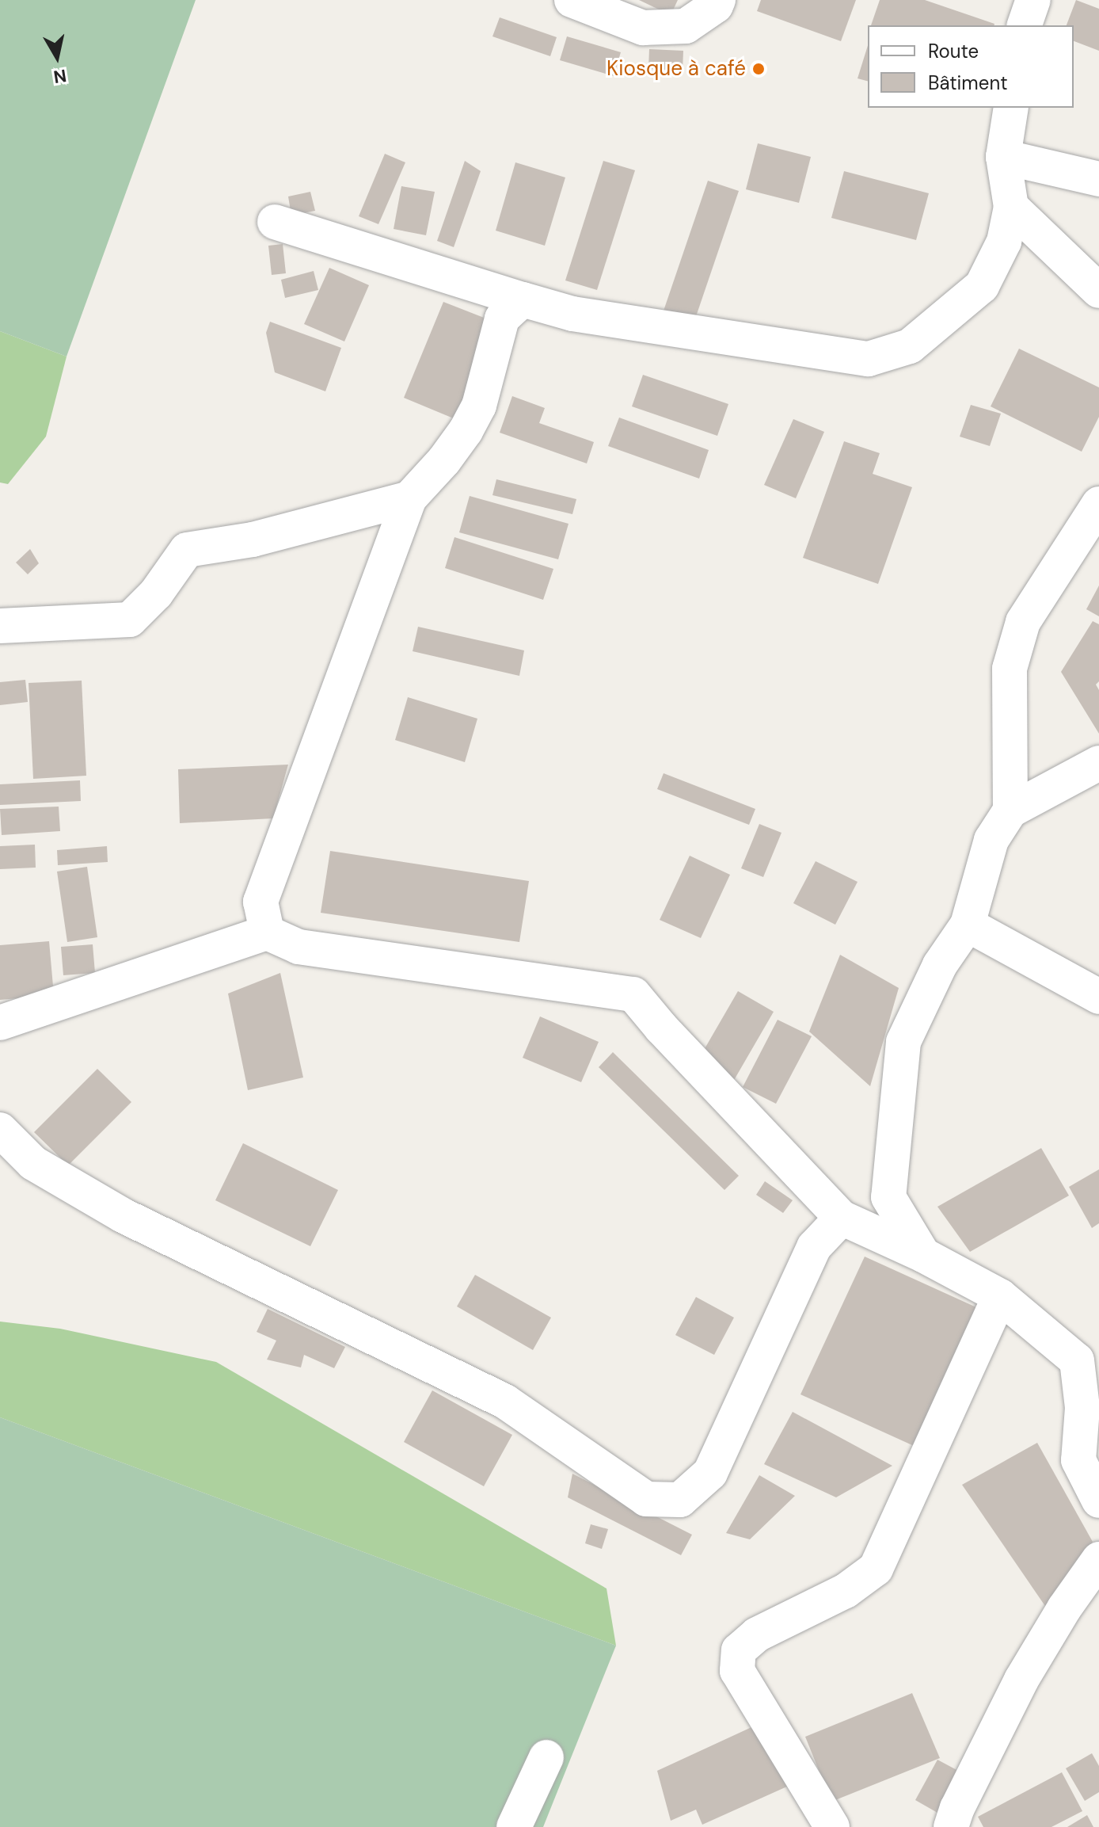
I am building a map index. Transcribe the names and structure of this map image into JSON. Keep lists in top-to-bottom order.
{
  "places": ["Kiosque à café"],
  "legend": ["Route", "Bâtiment"],
  "north": "bottom"
}
